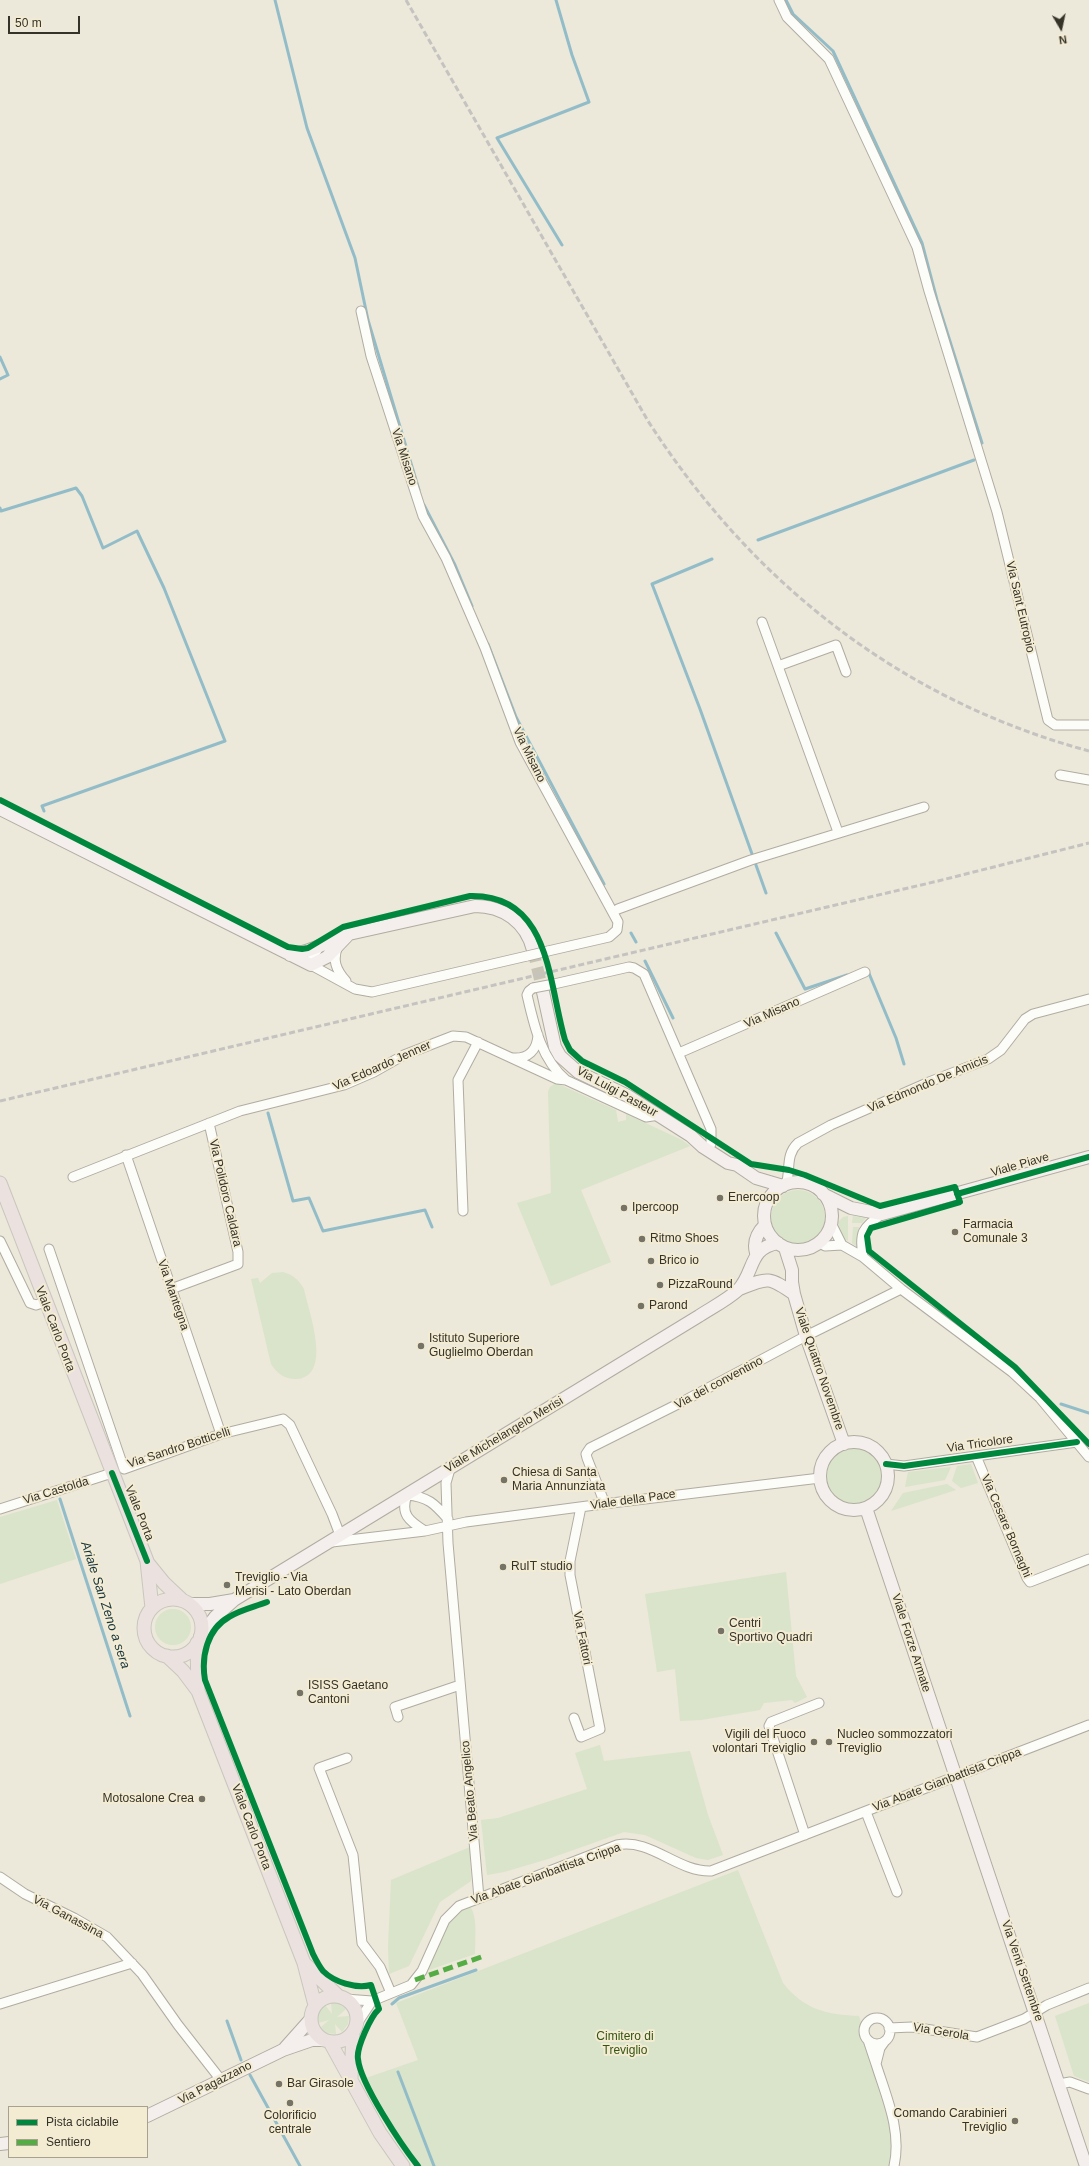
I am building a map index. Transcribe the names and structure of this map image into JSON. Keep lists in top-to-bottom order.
{
  "streets": {
    "main road": ["Viale Carlo Porta", "Viale Porta"],
    "street": [
      "Via Misano",
      "Via Sant Eutropio",
      "Via Edoardo Jenner",
      "Via Edmondo De Amicis",
      "Via Luigi Pasteur",
      "Viale Piave",
      "Via Polidoro Caldara",
      "Via Mantegna",
      "Viale Quattro Novembre",
      "Via del conventino",
      "Viale Michelangelo Merisi",
      "Via Tricolore",
      "Via Sandro Botticelli",
      "Via Castolda",
      "Viale della Pace",
      "Via Cesare Bornaghi",
      "Via Fattori",
      "Viale Forze Armate",
      "Via Abate Gianbattista Crippa",
      "Via Beato Angelico",
      "Via Ganassina",
      "Via Venti Settembre",
      "Via Gerola",
      "Via Pagazzano"
    ]
  },
  "crossings": [
    ["Via Edoardo Jenner", "Via Polidoro Caldara"],
    ["Via Edoardo Jenner", "Via Mantegna"],
    ["Via Edmondo De Amicis", "Via Luigi Pasteur"],
    ["Via Edmondo De Amicis", "Viale Piave"],
    ["Via Edmondo De Amicis", "Viale Michelangelo Merisi"],
    ["Via Luigi Pasteur", "Viale Piave"],
    ["Via Luigi Pasteur", "Viale Michelangelo Merisi"],
    ["Viale Piave", "Viale Michelangelo Merisi"],
    ["Via Polidoro Caldara", "Via Mantegna"],
    ["Via Mantegna", "Via Sandro Botticelli"],
    ["Viale Carlo Porta", "Viale Michelangelo Merisi"],
    ["Viale Carlo Porta", "Via Castolda"],
    ["Viale Carlo Porta", "Viale Porta"],
    ["Viale Carlo Porta", "Via Pagazzano"],
    ["Viale Quattro Novembre", "Via del conventino"],
    ["Viale Quattro Novembre", "Via Tricolore"],
    ["Viale Quattro Novembre", "Viale della Pace"],
    ["Viale Quattro Novembre", "Viale Forze Armate"],
    ["Via del conventino", "Viale della Pace"],
    ["Viale Michelangelo Merisi", "Via Sandro Botticelli"],
    ["Viale Michelangelo Merisi", "Viale della Pace"],
    ["Via Tricolore", "Viale della Pace"],
    ["Via Tricolore", "Via Cesare Bornaghi"],
    ["Via Tricolore", "Viale Forze Armate"],
    ["Via Castolda", "Viale Porta"],
    ["Viale della Pace", "Via Fattori"],
    ["Viale della Pace", "Viale Forze Armate"],
    ["Viale della Pace", "Via Beato Angelico"],
    ["Viale Forze Armate", "Via Abate Gianbattista Crippa"],
    ["Viale Forze Armate", "Via Venti Settembre"],
    ["Via Abate Gianbattista Crippa", "Via Beato Angelico"],
    ["Via Abate Gianbattista Crippa", "Via Venti Settembre"],
    ["Via Ganassina", "Via Pagazzano"],
    ["Via Venti Settembre", "Via Gerola"]
  ],
  "water": ["Ariale San Zeno a sera"],
  "parks": ["Cimitero di Treviglio"],
  "places": [
    "Enercoop",
    "Ipercoop",
    "Farmacia Comunale 3",
    "Ritmo Shoes",
    "Brico io",
    "PizzaRound",
    "Parond",
    "Istituto Superiore Guglielmo Oberdan",
    "Chiesa di Santa Maria Annunziata",
    "RuIT studio",
    "Treviglio - Via Merisi - Lato Oberdan",
    "Centri Sportivo Quadri",
    "ISISS Gaetano Cantoni",
    "Vigili del Fuoco volontari Treviglio",
    "Nucleo sommozzatori Treviglio",
    "Motosalone Crea",
    "Bar Girasole",
    "Colorificio centrale",
    "Comando Carabinieri Treviglio"
  ],
  "legend": ["Pista ciclabile", "Sentiero"],
  "scale_bar": "50 m",
  "north": "bottom"
}
